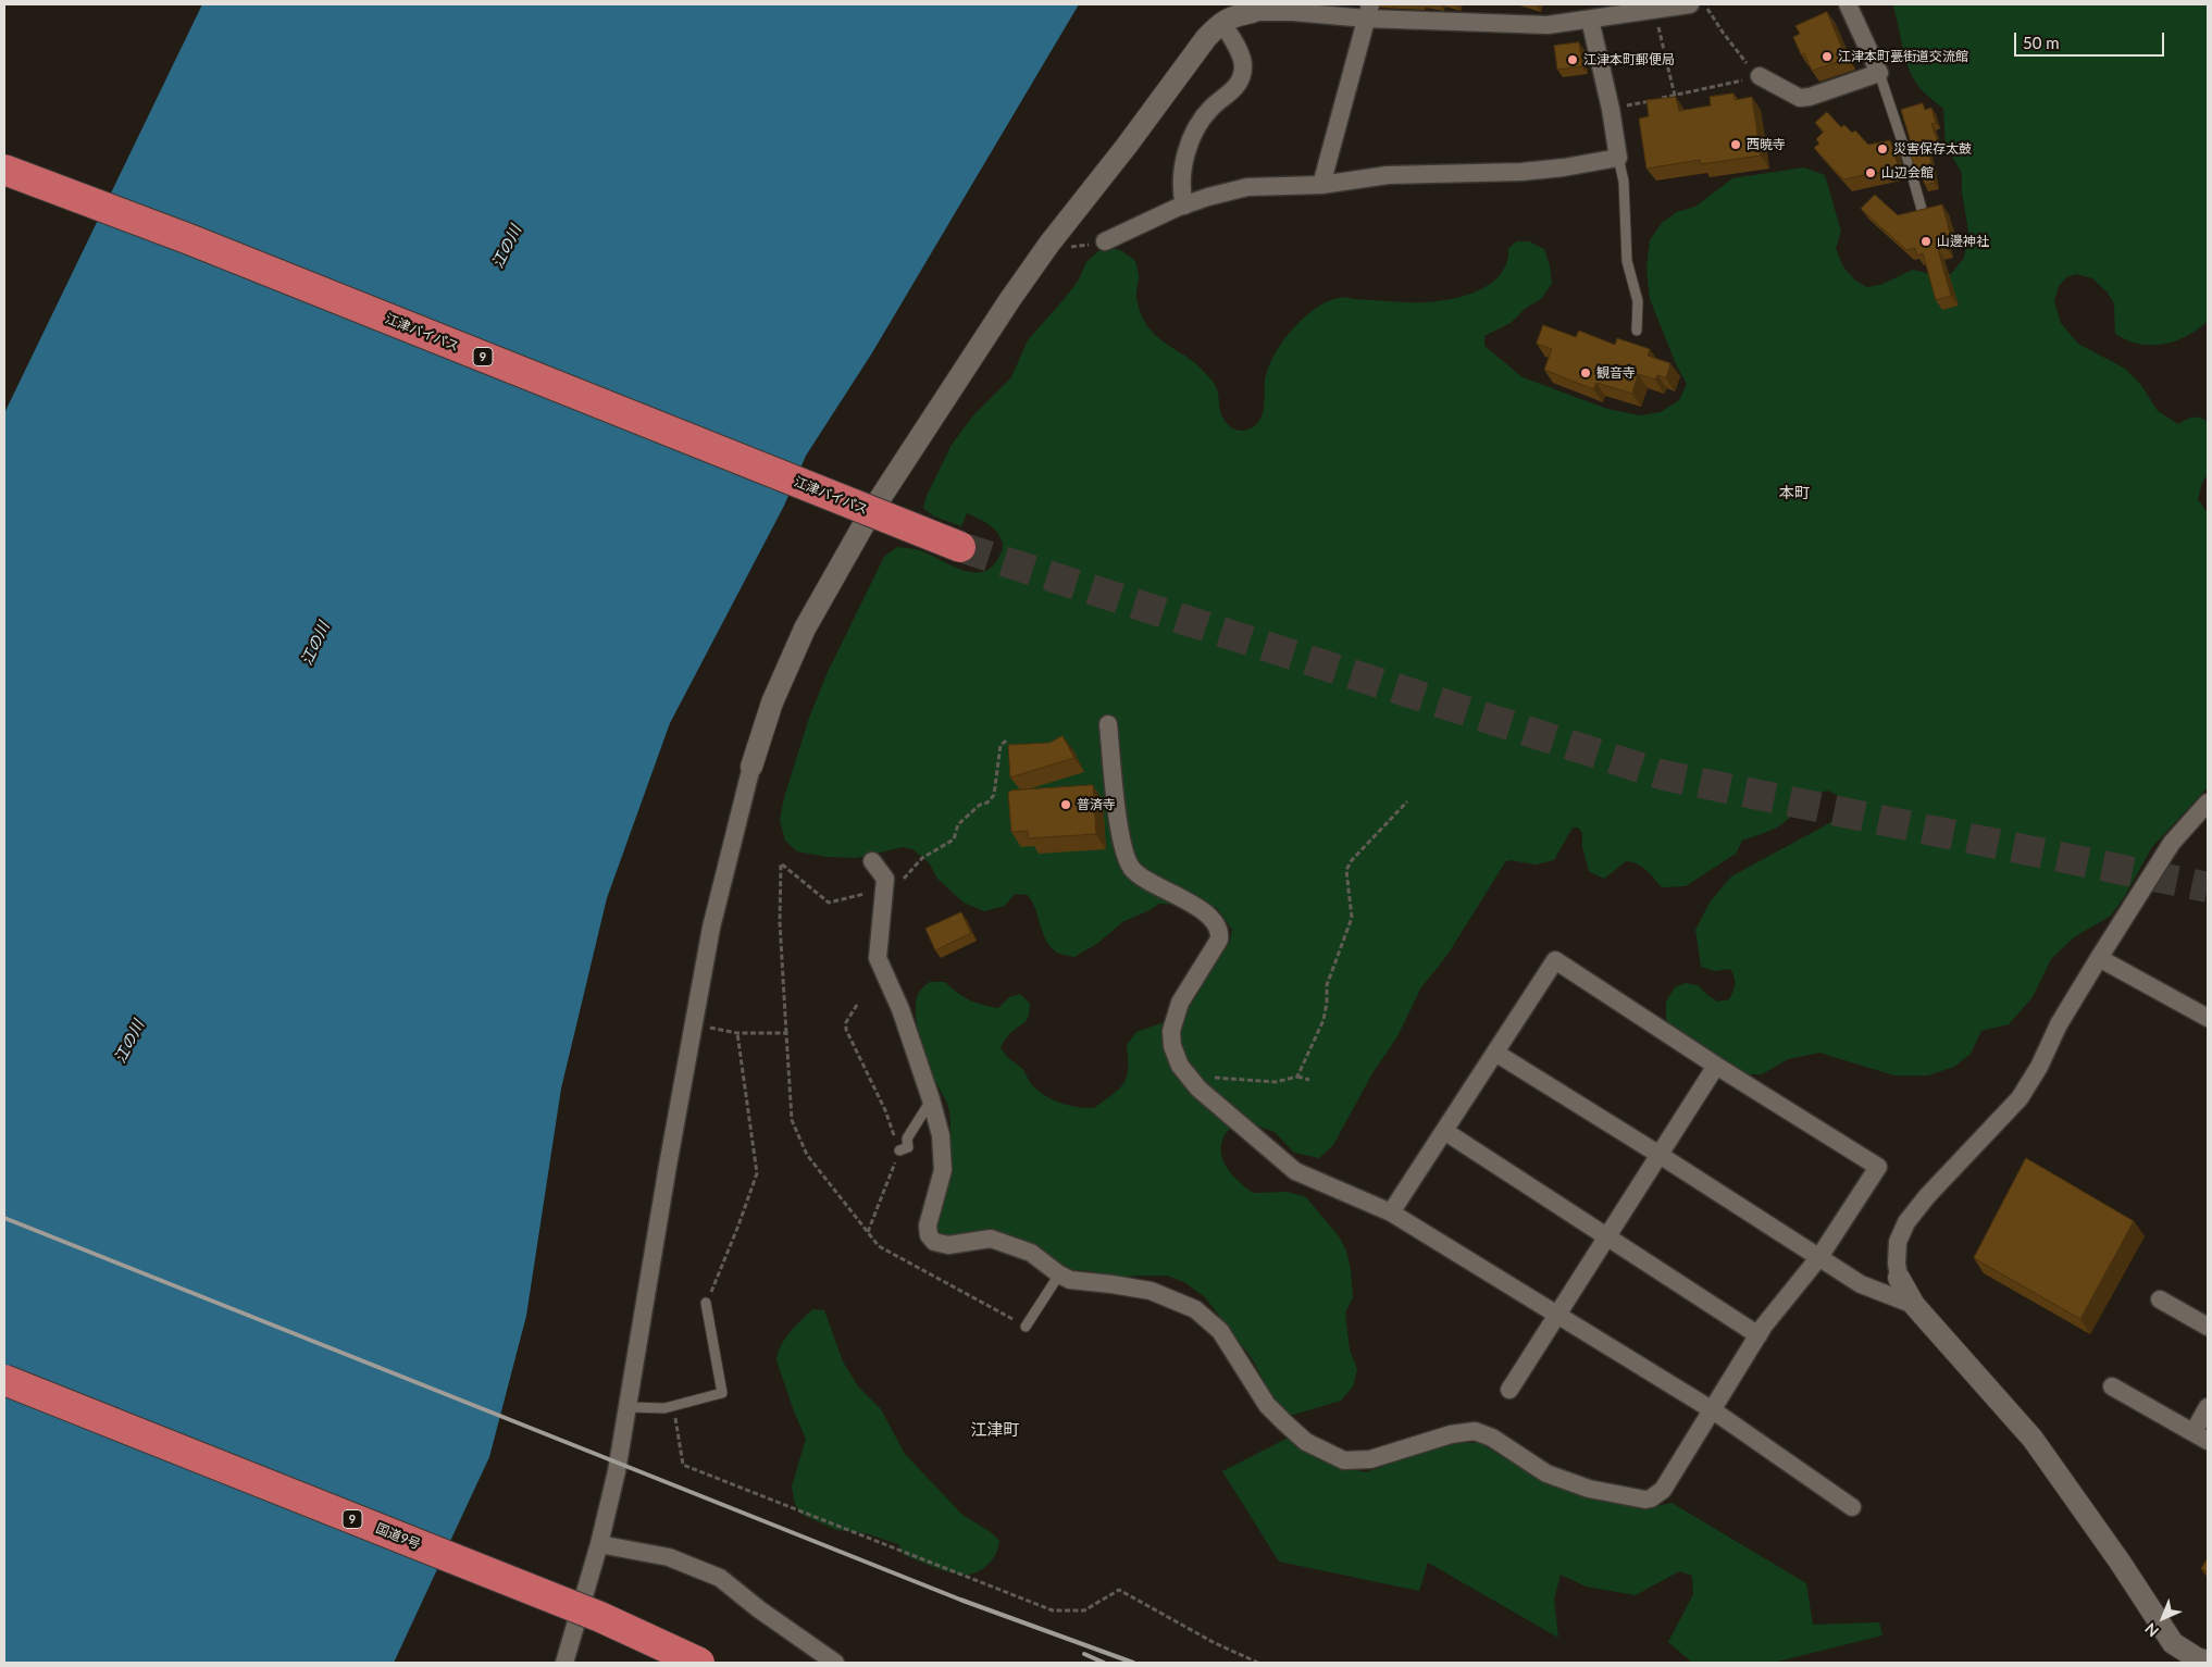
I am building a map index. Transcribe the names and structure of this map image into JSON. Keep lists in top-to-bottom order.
{
  "streets": {
    "highway": ["江津バイパス", "9", "国道9号"]
  },
  "districts": ["本町", "江津町"],
  "water": ["江の川"],
  "places": [
    "江津本町甍街道交流館",
    "江津本町郵便局",
    "西暁寺",
    "災害保存太鼓",
    "山辺会館",
    "山邊神社",
    "観音寺",
    "普済寺"
  ],
  "scale_bar": "50 m",
  "north": "bottom left"
}
